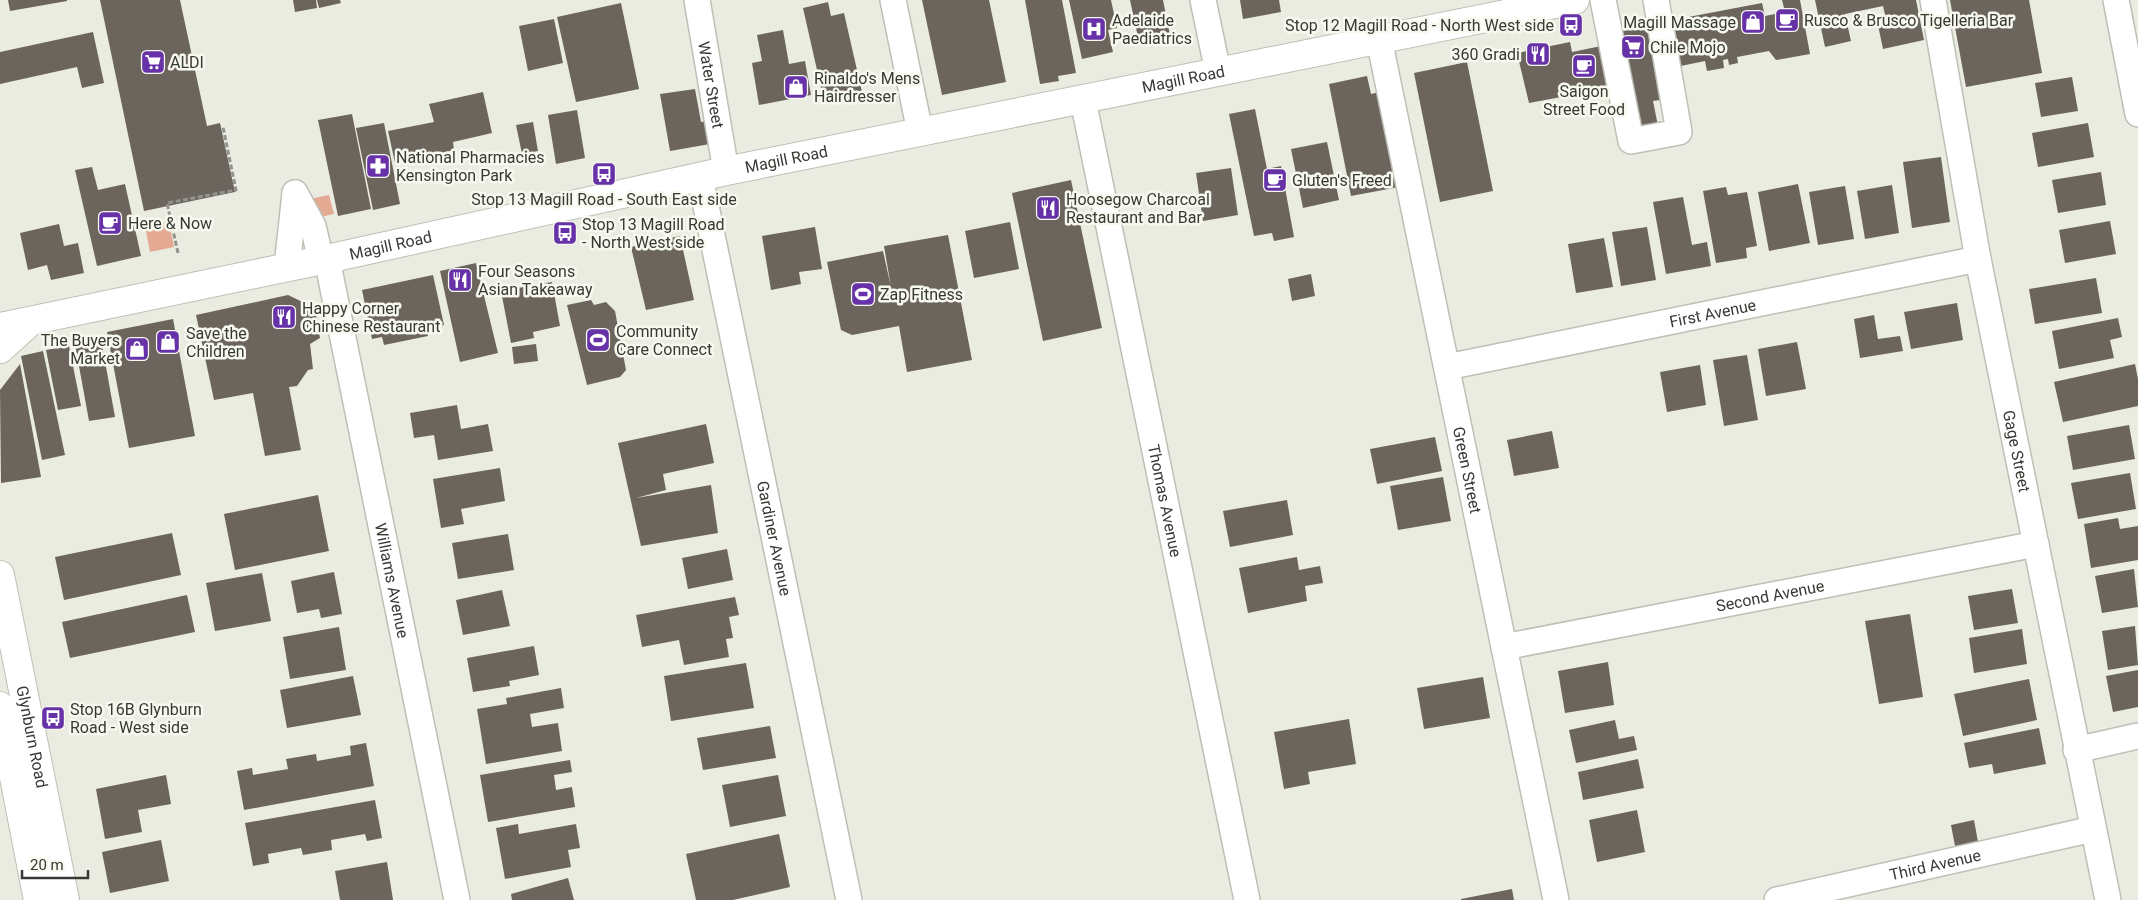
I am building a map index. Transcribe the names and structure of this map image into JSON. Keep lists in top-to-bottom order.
{
  "streets": {
    "main road": ["Magill Road", "Glynburn Road"],
    "street": [
      "Water Street",
      "First Avenue",
      "Gage Street",
      "Green Street",
      "Thomas Avenue",
      "Gardiner Avenue",
      "Williams Avenue",
      "Second Avenue",
      "Third Avenue"
    ]
  },
  "crossings": [
    ["Magill Road", "Water Street"],
    ["Magill Road", "Green Street"],
    ["Magill Road", "Thomas Avenue"],
    ["Magill Road", "Gardiner Avenue"],
    ["Magill Road", "Williams Avenue"],
    ["First Avenue", "Gage Street"],
    ["First Avenue", "Green Street"],
    ["Gage Street", "Second Avenue"],
    ["Gage Street", "Third Avenue"],
    ["Green Street", "Second Avenue"]
  ],
  "places": {
    "cafe": [
      "Rusco & Brusco Tigelleria Bar",
      "Saigon Street Food",
      "Gluten's Freed",
      "Here & Now"
    ],
    "shop": [
      "Magill Massage",
      "Rinaldo's Mens Hairdresser",
      "Save the Children",
      "The Buyers Market"
    ],
    "bus stop": [
      "Stop 12 Magill Road - North West side",
      "Stop 13 Magill Road - South East side",
      "Stop 13 Magill Road - North West side",
      "Stop 16B Glynburn Road - West side"
    ],
    "hospital": ["Adelaide Paediatrics"],
    "supermarket": ["Chile Mojo", "ALDI"],
    "restaurant": [
      "360 Gradi",
      "Hoosegow Charcoal Restaurant and Bar",
      "Four Seasons Asian Takeaway",
      "Happy Corner Chinese Restaurant"
    ],
    "pharmacy": ["National Pharmacies Kensington Park"],
    "sports": ["Zap Fitness", "Community Care Connect"]
  },
  "scale_bar": "20 m"
}
